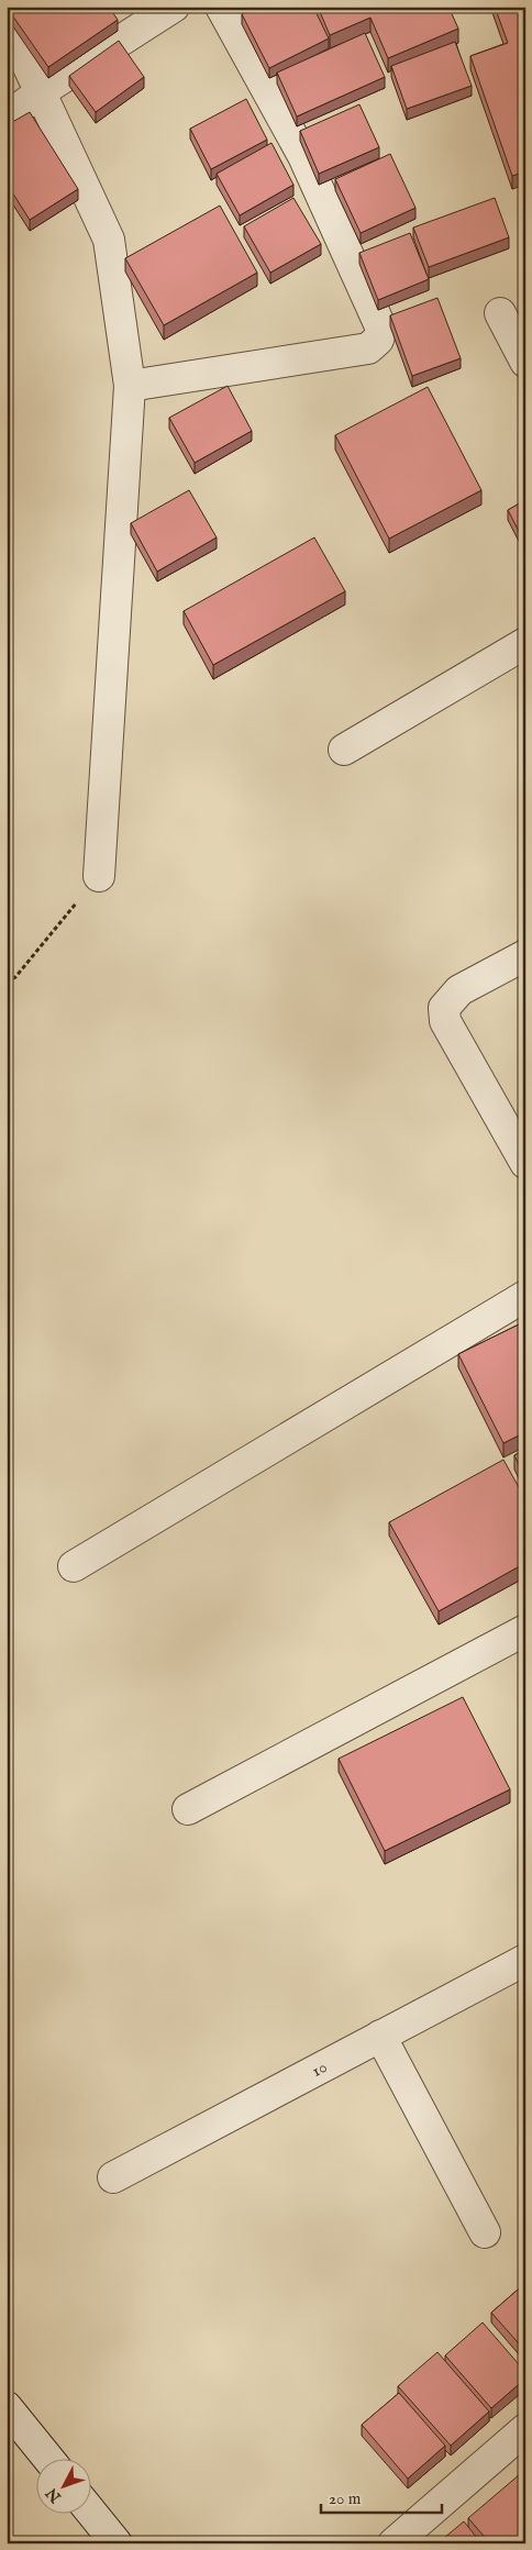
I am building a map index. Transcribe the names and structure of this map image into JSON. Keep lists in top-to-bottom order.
{
  "streets": {
    "street": ["10"]
  },
  "scale_bar": "20 m",
  "north": "bottom left"
}
